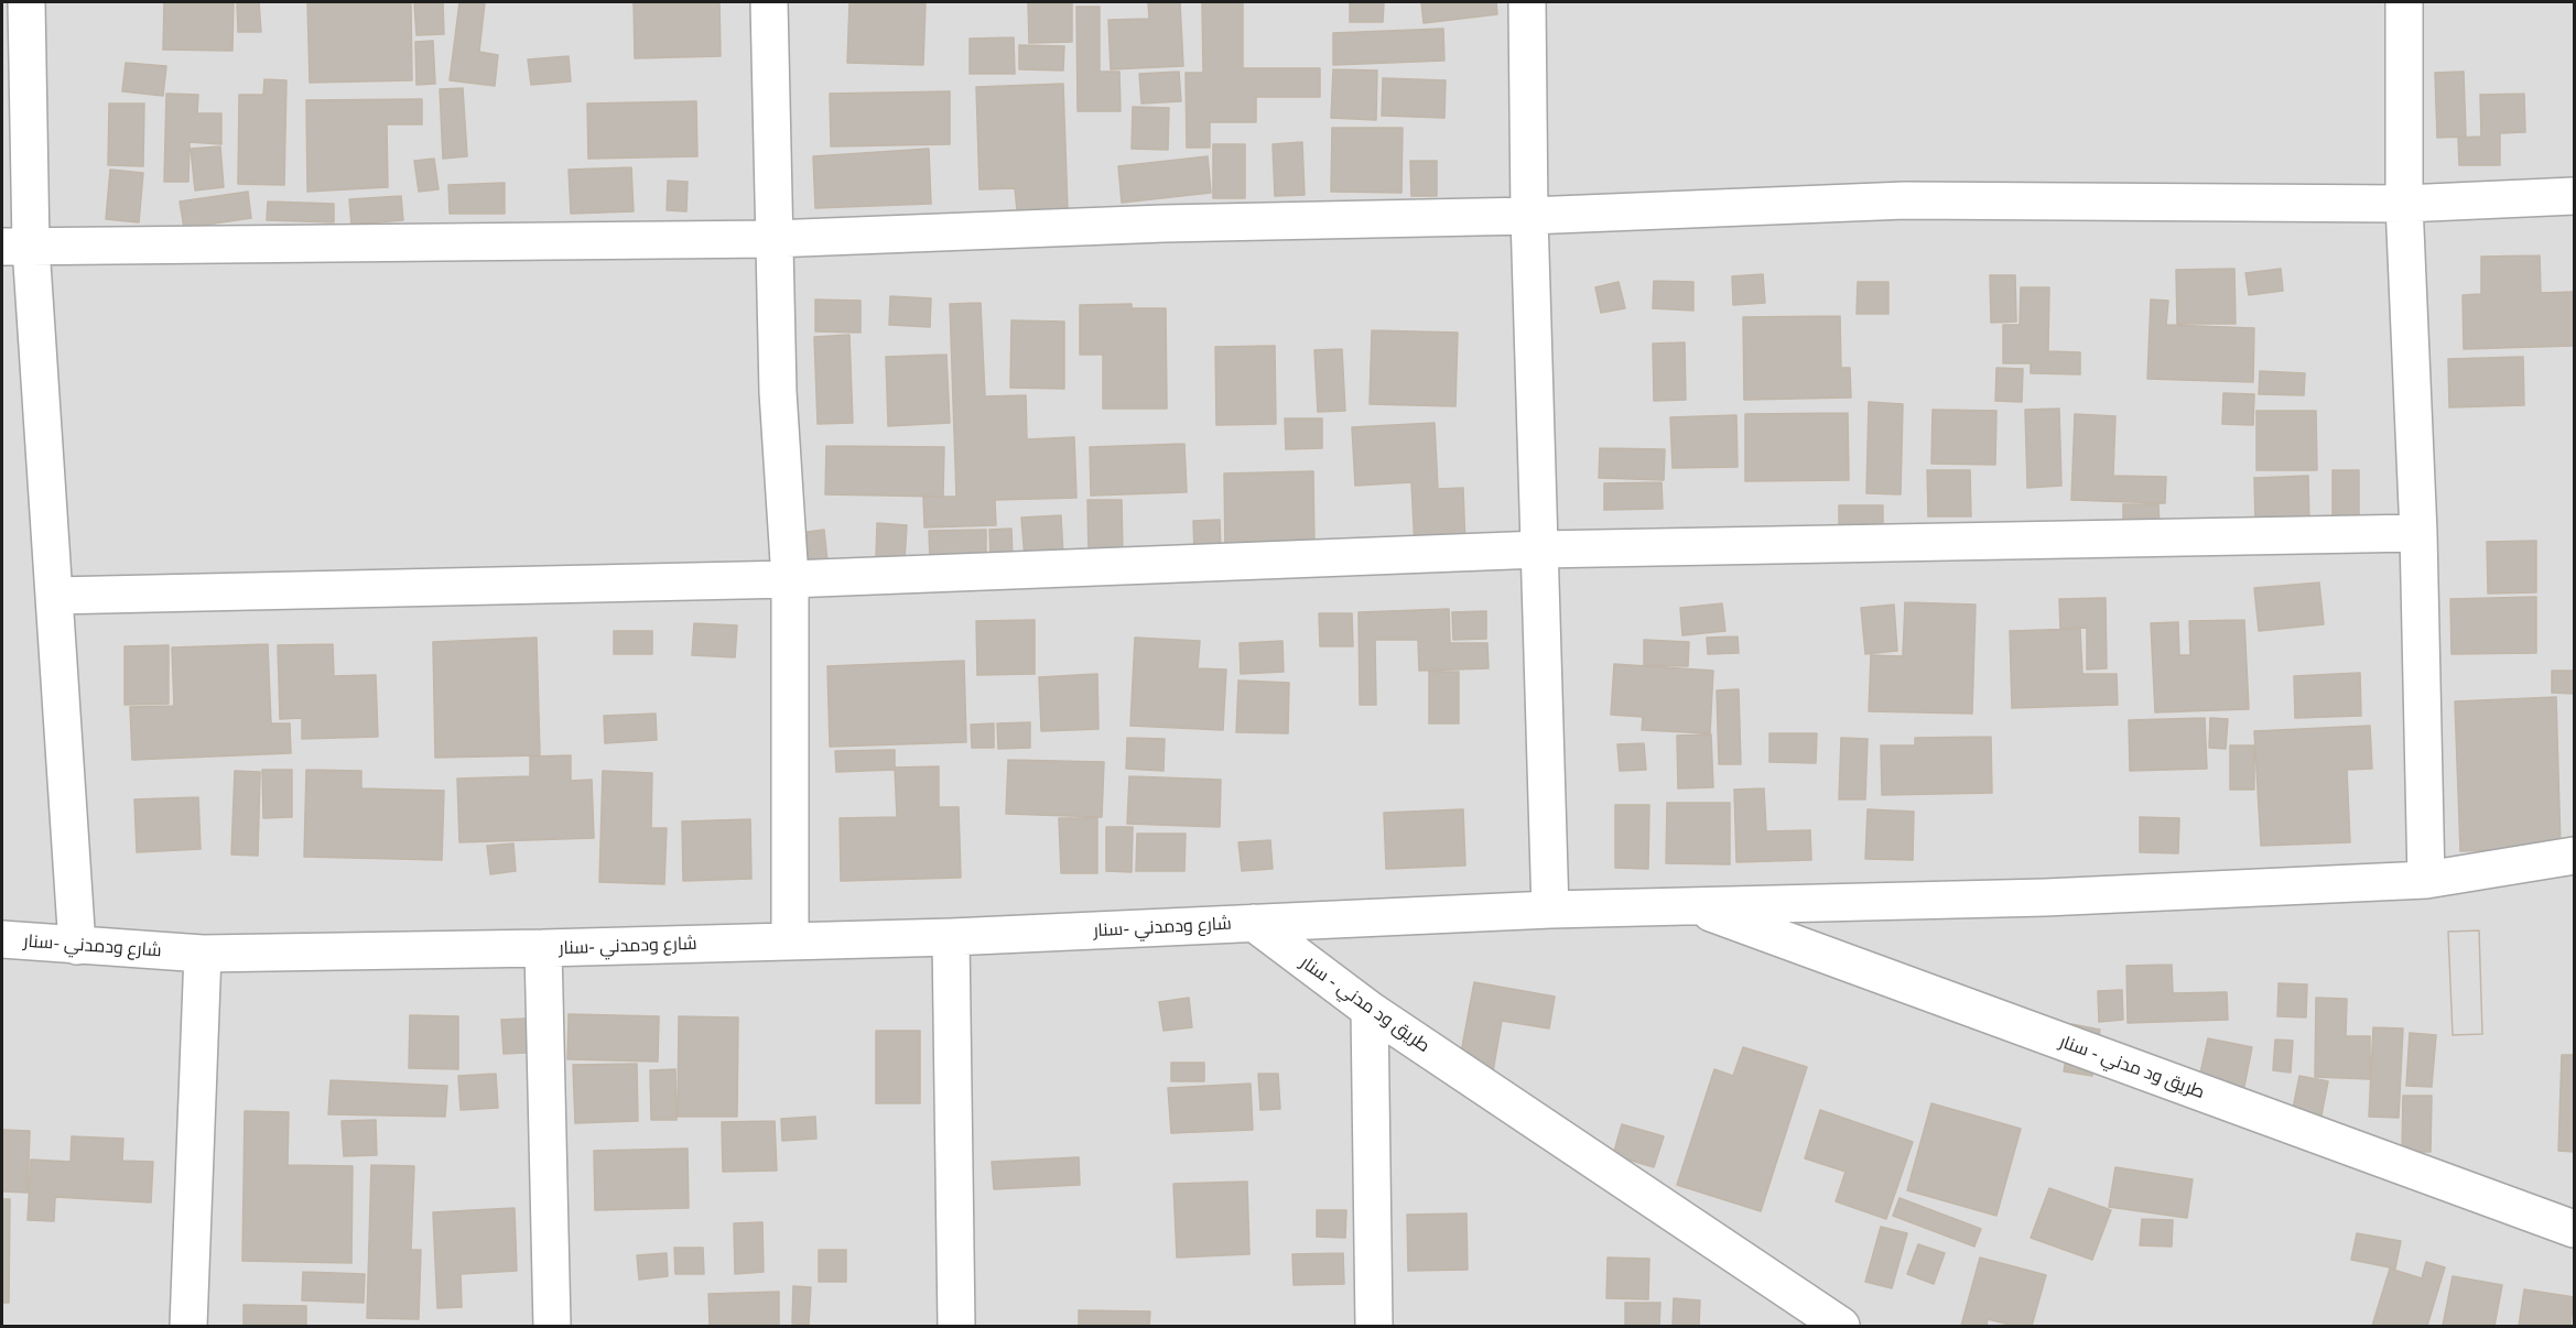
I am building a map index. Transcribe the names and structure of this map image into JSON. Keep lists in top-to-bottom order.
{
  "streets": {
    "street": ["شارع ودمدني -سنار", "طريق ود مدني - سنار"]
  },
  "crossings": [
    ["شارع ودمدني -سنار", "طريق ود مدني - سنار"]
  ]
}
